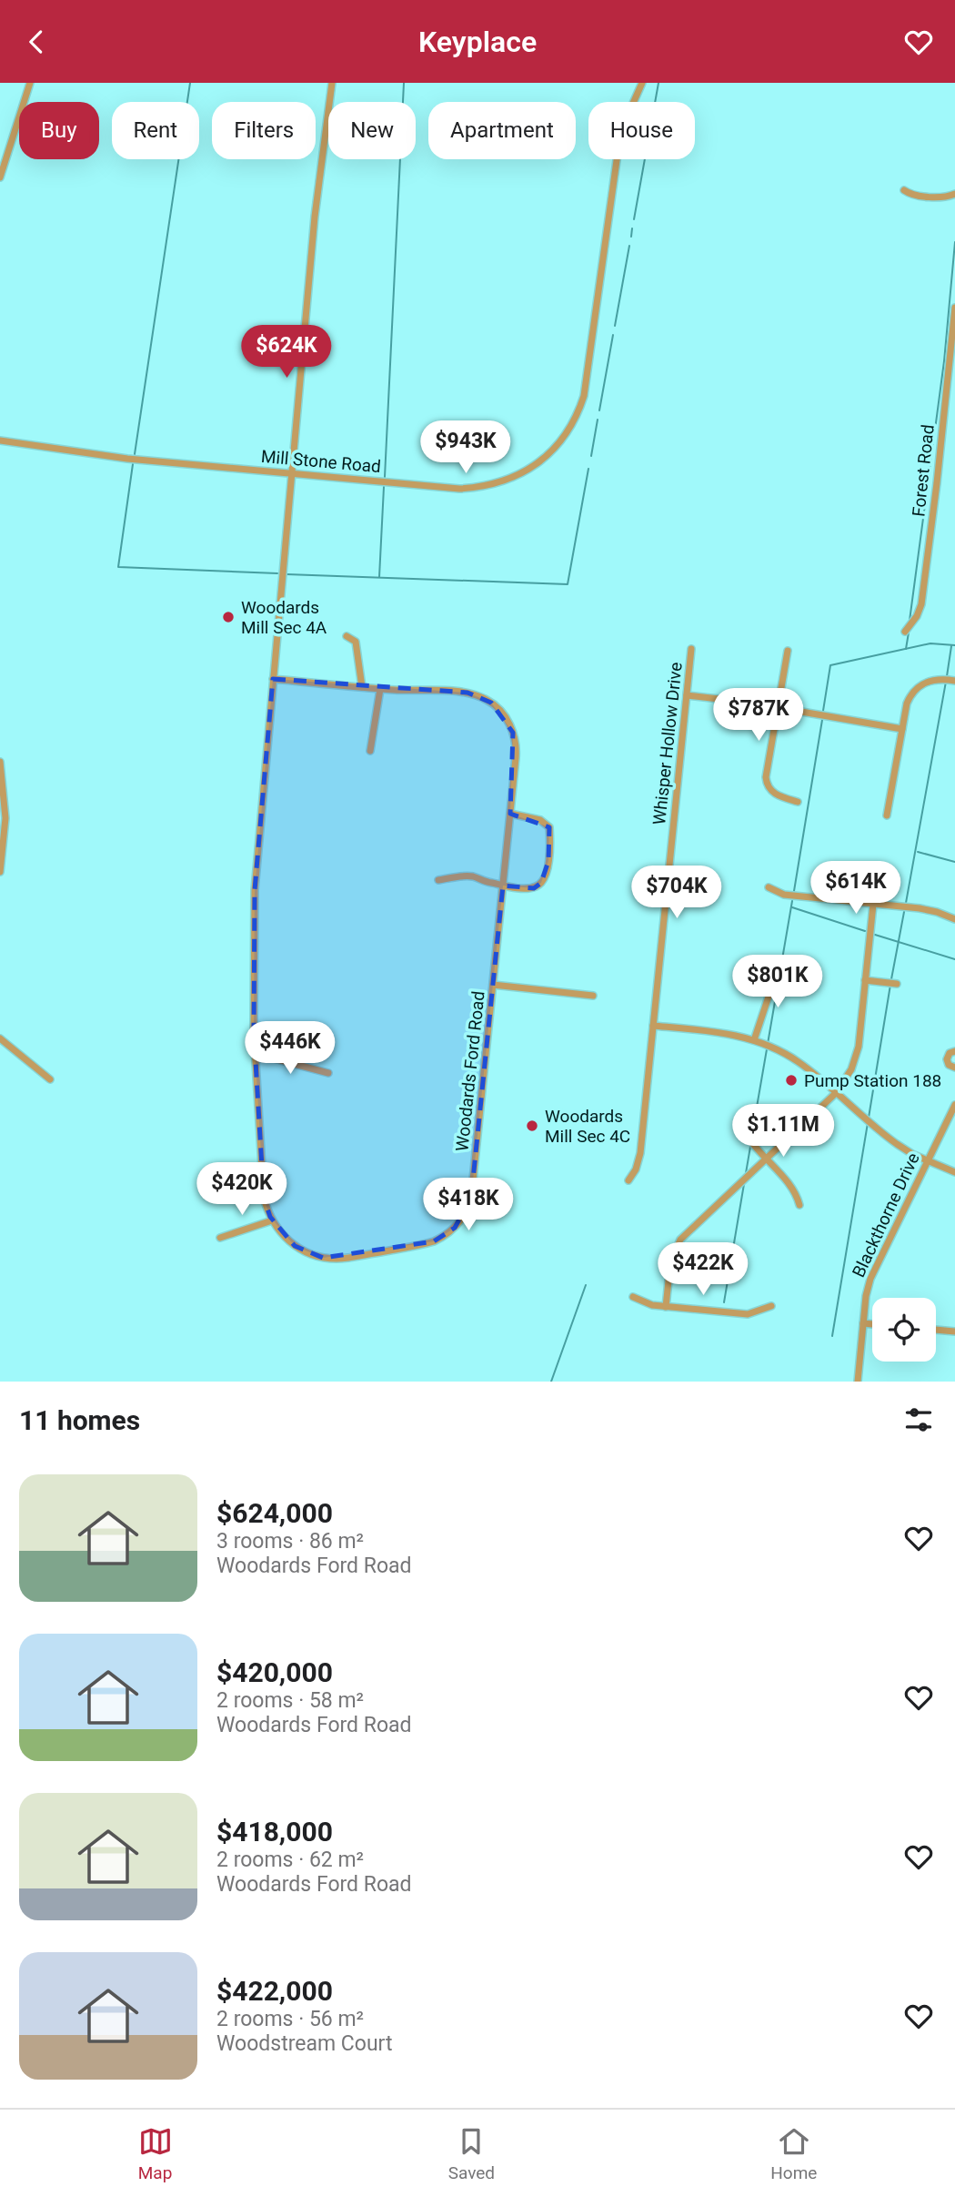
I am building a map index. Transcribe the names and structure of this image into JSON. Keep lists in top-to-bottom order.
{
  "streets": {
    "street": [
      "Mill Stone Road",
      "Forest Road",
      "Whisper Hollow Drive",
      "Woodards Ford Road",
      "Blackthorne Drive"
    ]
  },
  "crossings": [
    ["Mill Stone Road", "Woodards Ford Road"]
  ],
  "places": ["Woodards Mill Sec 4A", "Pump Station 188", "Woodards Mill Sec 4C"],
  "page": {
    "header": "Keyplace",
    "chip": [
      "Buy",
      "Rent",
      "Filters",
      "New",
      "Apartment",
      "House"
    ],
    "price": [
      "$624K",
      "$943K",
      "$787K",
      "$614K",
      "$704K",
      "$801K",
      "$446K",
      "$1.11M",
      "$420K",
      "$418K",
      "$422K"
    ],
    "heading": "11 homes",
    "list": [
      {
        "name": "$624,000",
        "note": "3 rooms · 86 m² · Woodards Ford Road"
      },
      {
        "name": "$420,000",
        "note": "2 rooms · 58 m² · Woodards Ford Road"
      },
      {
        "name": "$418,000",
        "note": "2 rooms · 62 m² · Woodards Ford Road"
      },
      {
        "name": "$422,000",
        "note": "2 rooms · 56 m² · Woodstream Court"
      }
    ],
    "tabs": ["Map", "Saved", "Home"]
  }
}
